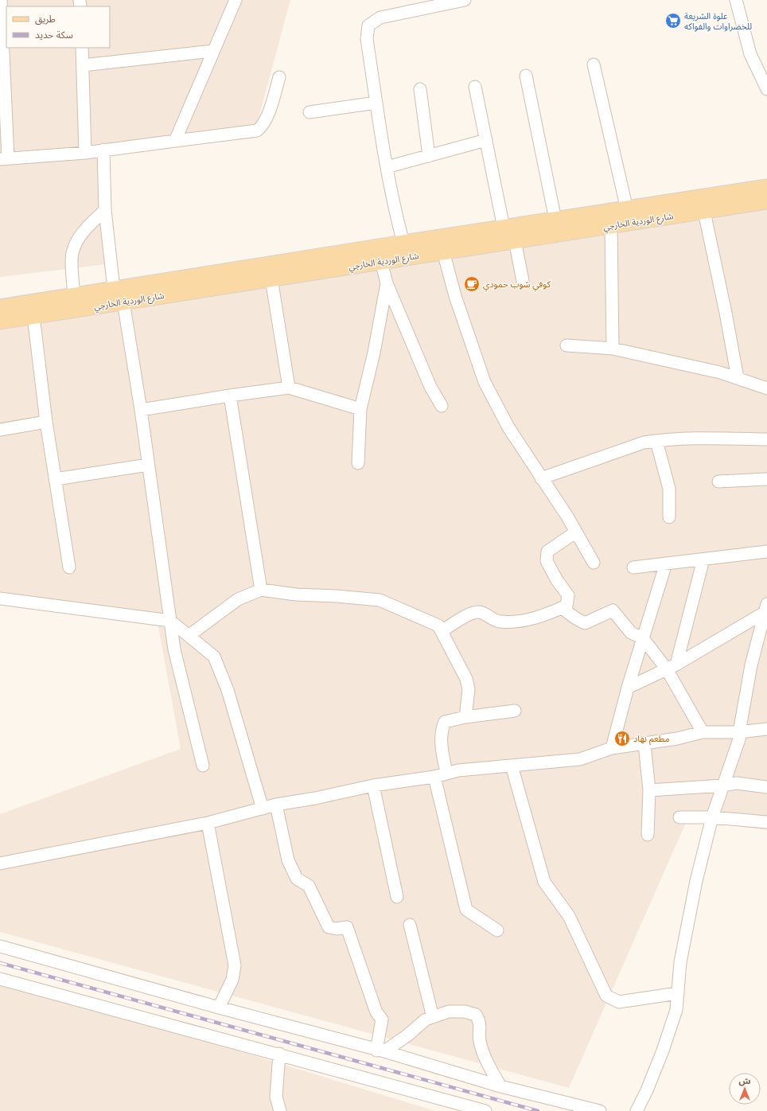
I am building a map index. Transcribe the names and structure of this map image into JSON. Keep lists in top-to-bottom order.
{
  "streets": {
    "main road": ["شارع الوردية الخارجي"]
  },
  "places": {
    "supermarket": ["علوة الشريعة للخضراوات والفواكه"],
    "cafe": ["كوفي شوب حمودي"],
    "restaurant": ["مطعم نهاد"]
  },
  "legend": ["طريق", "سكة حديد"],
  "north": "top"
}
